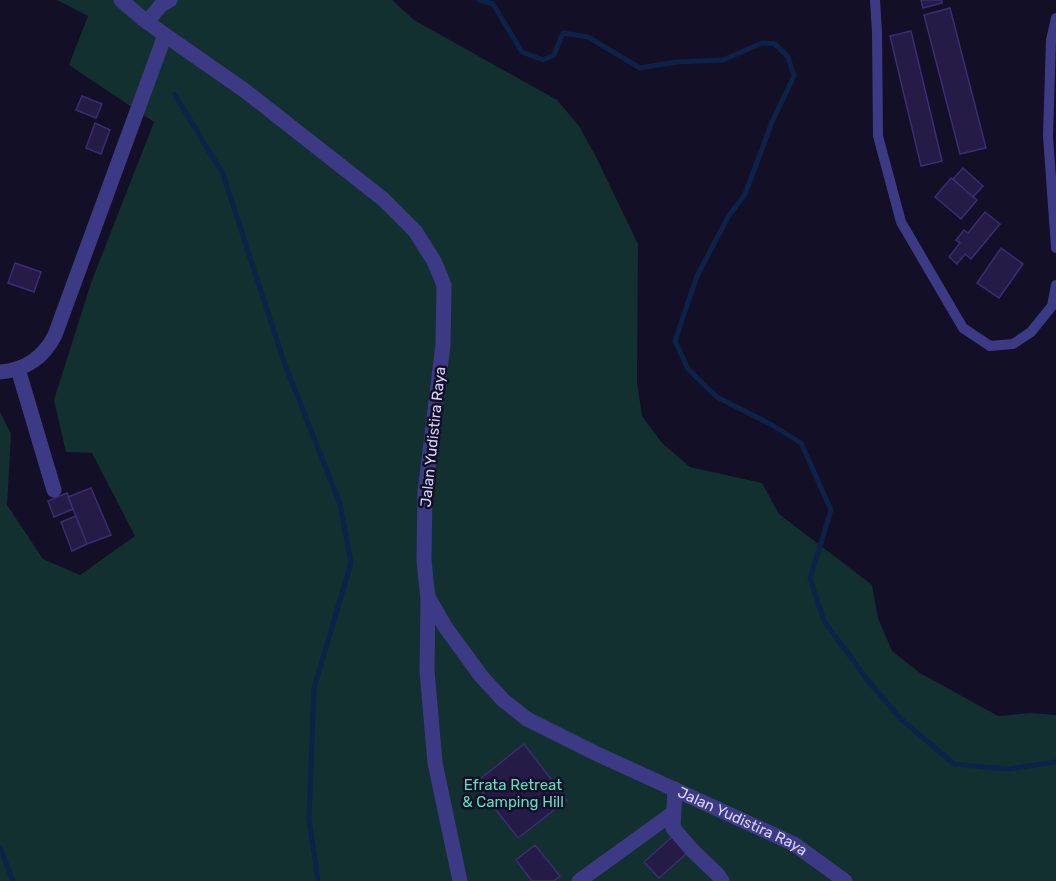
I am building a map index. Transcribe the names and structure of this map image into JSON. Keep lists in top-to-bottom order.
{
  "streets": {
    "street": ["Jalan Yudistira Raya"]
  },
  "parks": ["Efrata Retreat & Camping Hill"]
}
